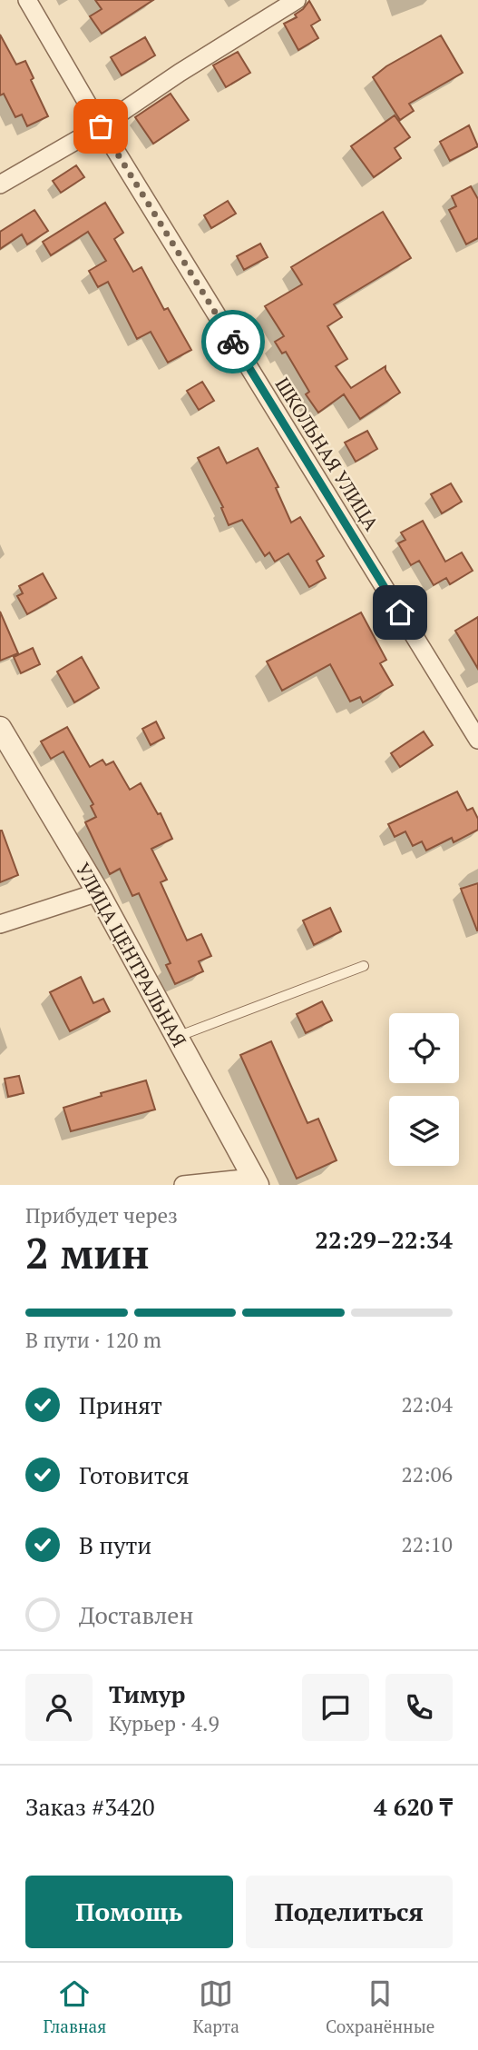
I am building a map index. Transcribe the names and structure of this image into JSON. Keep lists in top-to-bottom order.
{
  "streets": {
    "street": ["ШКОЛЬНАЯ УЛИЦА", "УЛИЦА ЦЕНТРАЛЬНАЯ"]
  },
  "page": {
    "heading": ["2 мин", "Прибудет через", "22:29–22:34"],
    "panel": [
      "Тимур",
      "Курьер · 4.9",
      "Заказ #3420",
      "4 620 ₸"
    ],
    "bar": "В пути · 120 m",
    "list": [
      ["Принят", "22:04"],
      ["Готовится", "22:06"],
      ["В пути", "22:10"],
      "Доставлен"
    ],
    "buttons": ["Помощь", "Поделиться"],
    "tabs": ["Главная", "Карта", "Сохранённые"]
  }
}
